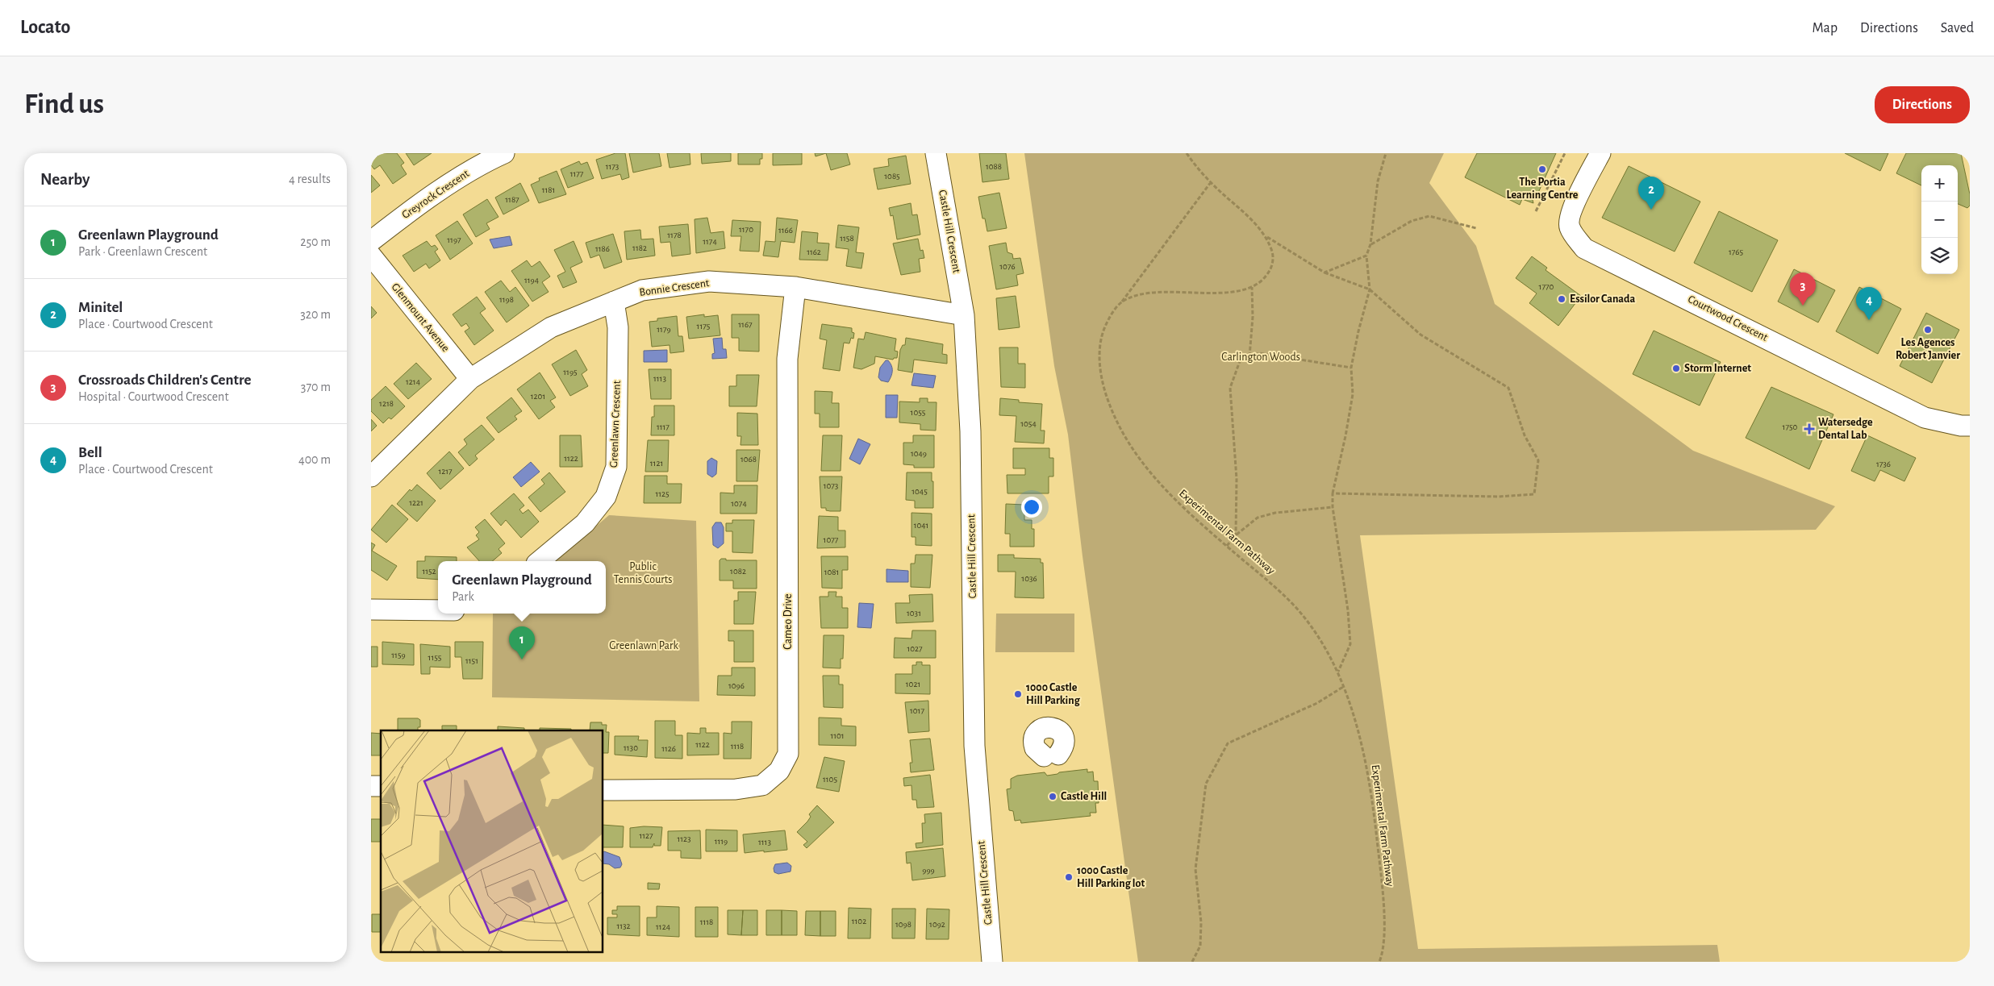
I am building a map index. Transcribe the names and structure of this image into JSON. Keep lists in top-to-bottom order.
{
  "streets": {
    "street": [
      "Greyrock Crescent",
      "Castle Hill Crescent",
      "Bonnie Crescent",
      "Glenmount Avenue",
      "Courtwood Crescent",
      "Greenlawn Crescent",
      "Cameo Drive"
    ],
    "path": ["Experimental Farm Pathway"]
  },
  "crossings": [
    ["Castle Hill Crescent", "Bonnie Crescent"],
    ["Bonnie Crescent", "Glenmount Avenue"],
    ["Bonnie Crescent", "Greenlawn Crescent"],
    ["Bonnie Crescent", "Cameo Drive"]
  ],
  "parks": ["Carlington Woods", "Public Tennis Courts", "Greenlawn Park"],
  "places": {
    "other": [
      "The Portia Learning Centre",
      "Essilor Canada",
      "Les Agences Robert Janvier",
      "Storm Internet",
      "1000 Castle Hill Parking",
      "Castle Hill",
      "1000 Castle Hill Parking lot"
    ],
    "health": ["Watersedge Dental Lab"]
  },
  "house_numbers": [
    "1173",
    "1088",
    "1177",
    "1085",
    "1181",
    "1187",
    "1170",
    "1166",
    "1178",
    "1158",
    "1197",
    "1174",
    "1182",
    "1186",
    "1162",
    "1765",
    "1076",
    "1194",
    "1770",
    "1198",
    "1167",
    "1175",
    "1179",
    "1195",
    "1113",
    "1214",
    "1201",
    "1218",
    "1055",
    "1054",
    "1117",
    "1750",
    "1049",
    "1122",
    "1068",
    "1121",
    "1736",
    "1217",
    "1073",
    "1045",
    "1125",
    "1221",
    "1074",
    "1041",
    "1077",
    "1152",
    "1082",
    "1081",
    "1036",
    "1031",
    "1027",
    "1159",
    "1155",
    "1151",
    "1021",
    "1096",
    "1017",
    "1101",
    "1122",
    "1118",
    "1130",
    "1126",
    "1105",
    "1127",
    "1123",
    "1119",
    "1113",
    "999",
    "1102",
    "1118",
    "1098",
    "1092",
    "1132",
    "1124"
  ],
  "page": {
    "header": "Locato",
    "nav": ["Map", "Directions", "Saved"],
    "buttons": "Directions",
    "title": "Find us",
    "heading": ["Nearby", "4 results"],
    "map_buttons": ["+", "−"],
    "pins": [
      "2",
      "3",
      "4",
      "1"
    ],
    "list": [
      {
        "mark": "1",
        "name": "Greenlawn Playground",
        "note": "Park · Greenlawn Crescent",
        "value": "250 m"
      },
      {
        "mark": "2",
        "name": "Minitel",
        "note": "Place · Courtwood Crescent",
        "value": "320 m"
      },
      {
        "mark": "3",
        "name": "Crossroads Children's Centre",
        "note": "Hospital · Courtwood Crescent",
        "value": "370 m"
      },
      {
        "mark": "4",
        "name": "Bell",
        "note": "Place · Courtwood Crescent",
        "value": "400 m"
      }
    ],
    "popup": ["Greenlawn Playground", "Park"]
  }
}
